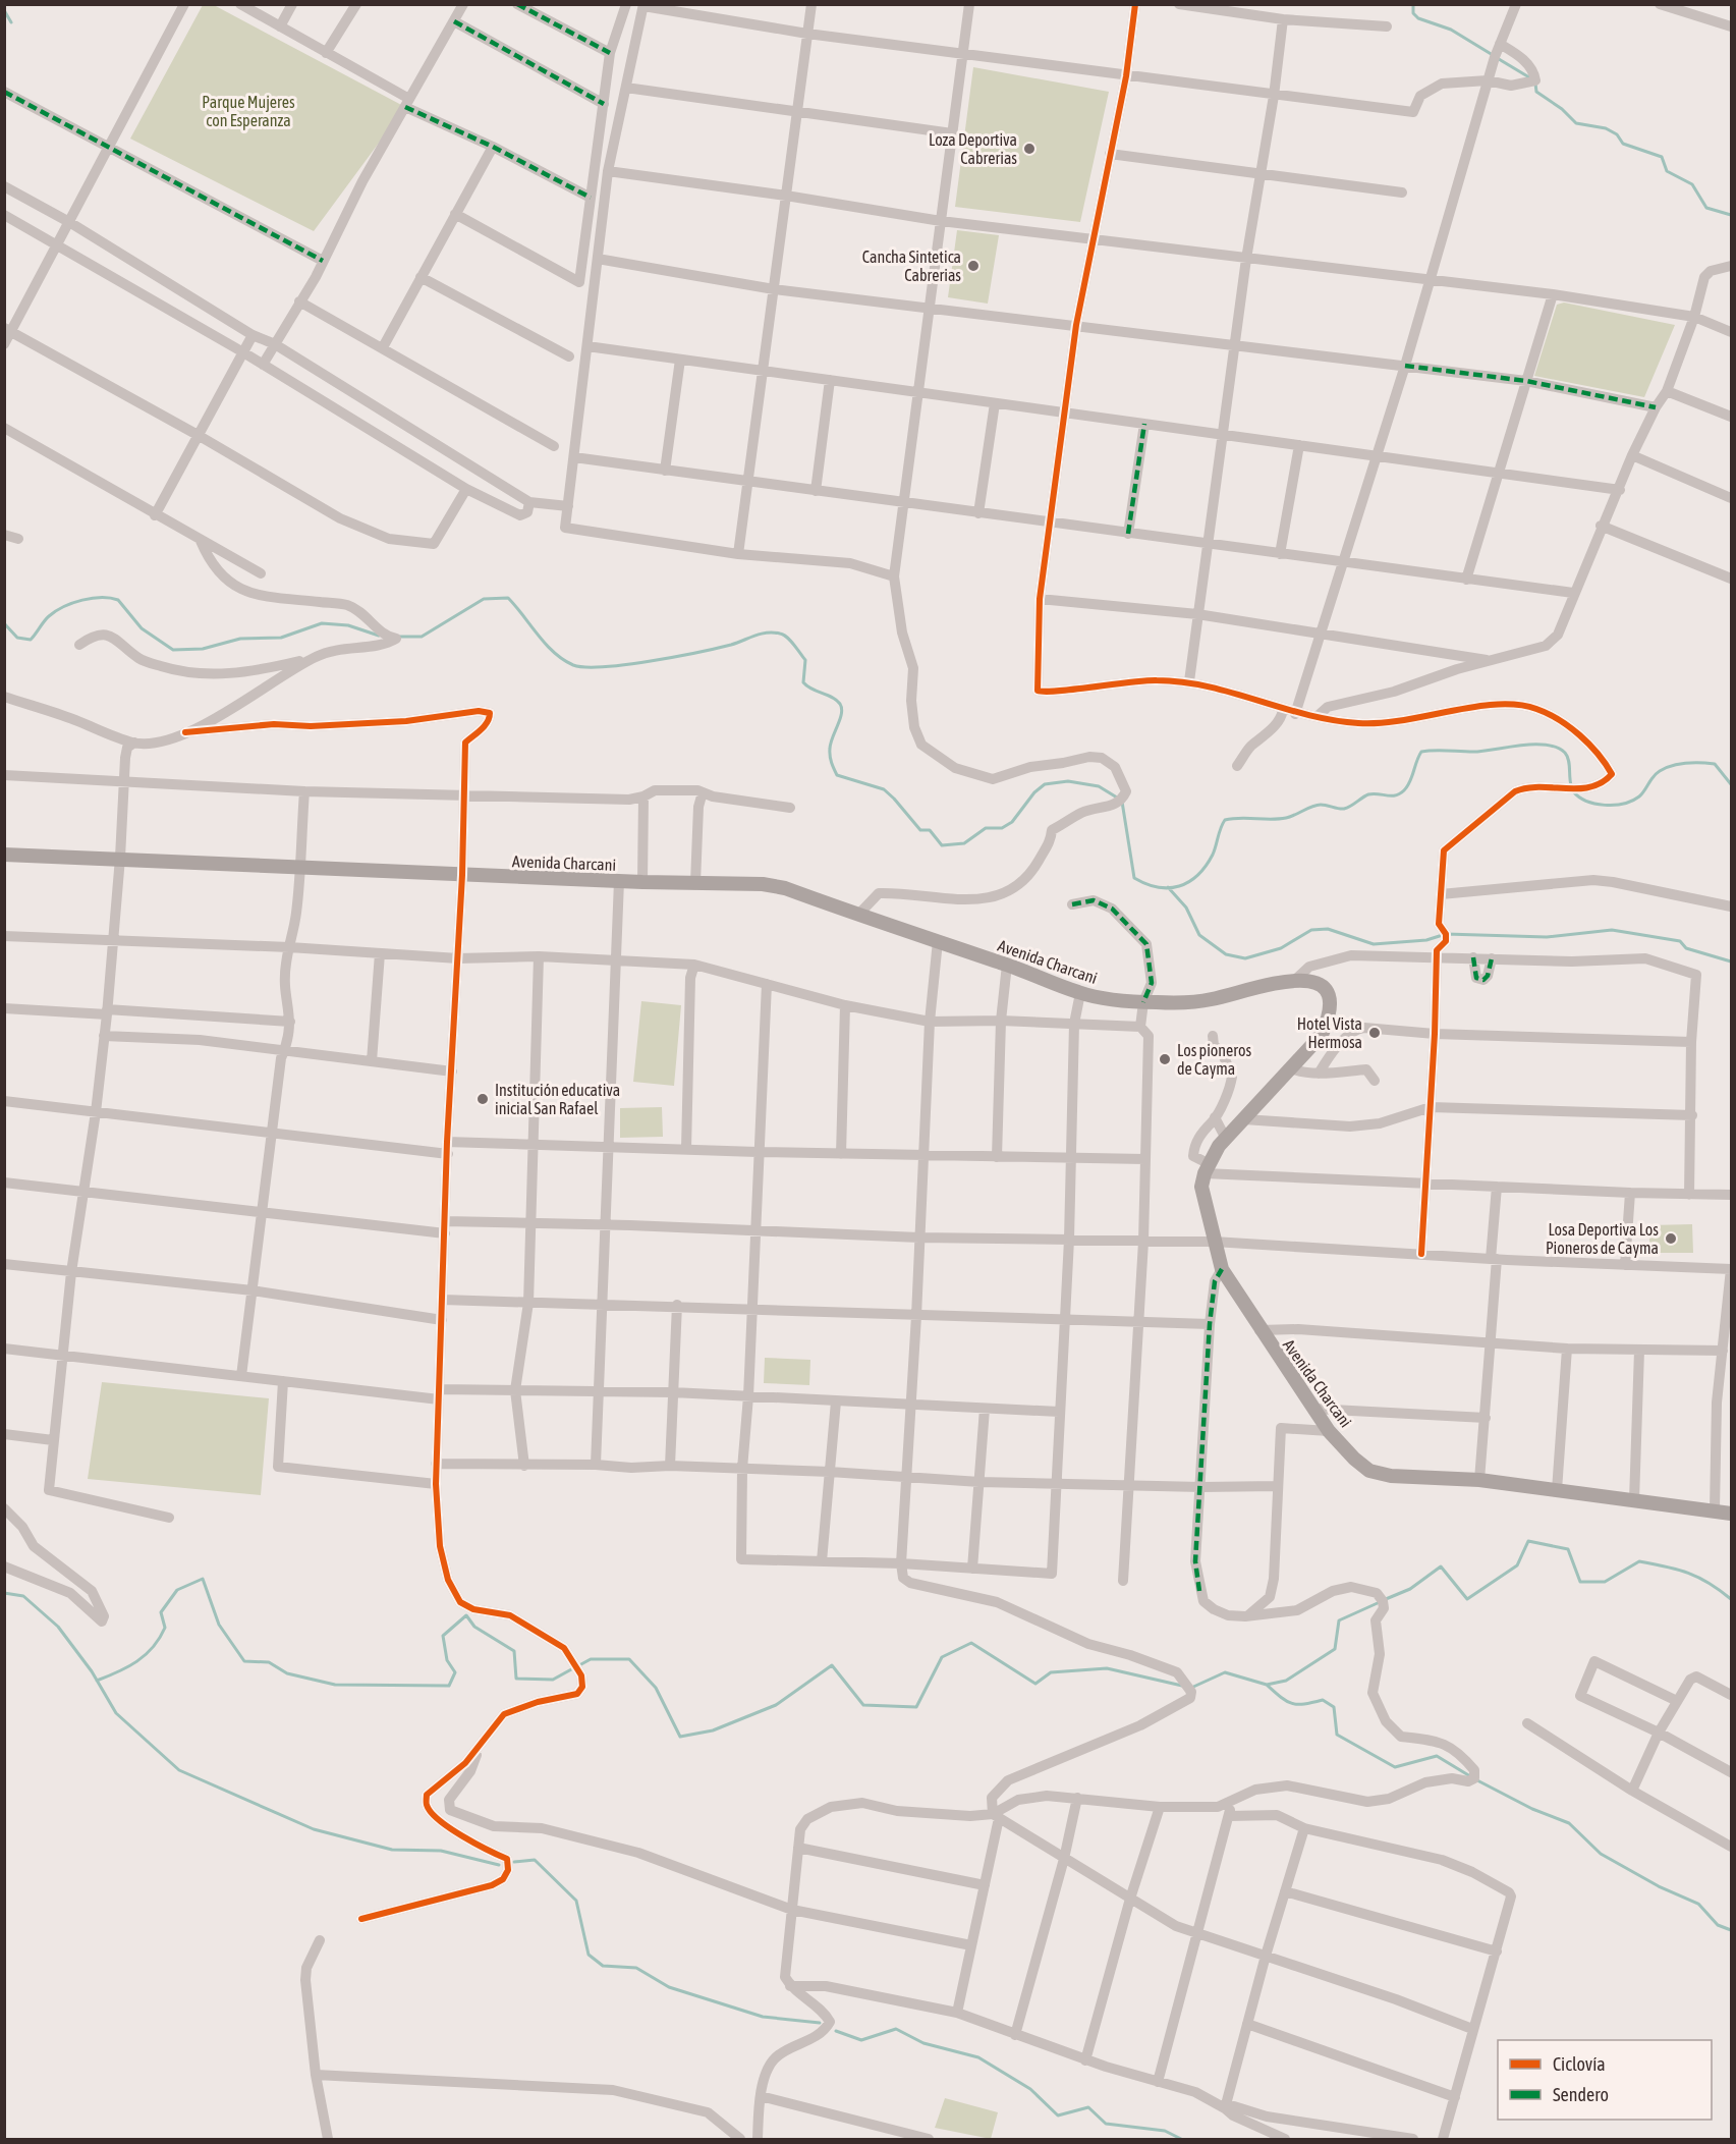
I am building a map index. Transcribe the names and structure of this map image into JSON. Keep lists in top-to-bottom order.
{
  "streets": {
    "main road": ["Avenida Charcani"]
  },
  "parks": ["Parque Mujeres con Esperanza"],
  "places": [
    "Loza Deportiva Cabrerias",
    "Cancha Sintetica Cabrerias",
    "Hotel Vista Hermosa",
    "Los pioneros de Cayma",
    "Institución educativa inicial San Rafael",
    "Losa Deportiva Los Pioneros de Cayma"
  ],
  "legend": ["Ciclovía", "Sendero"]
}
